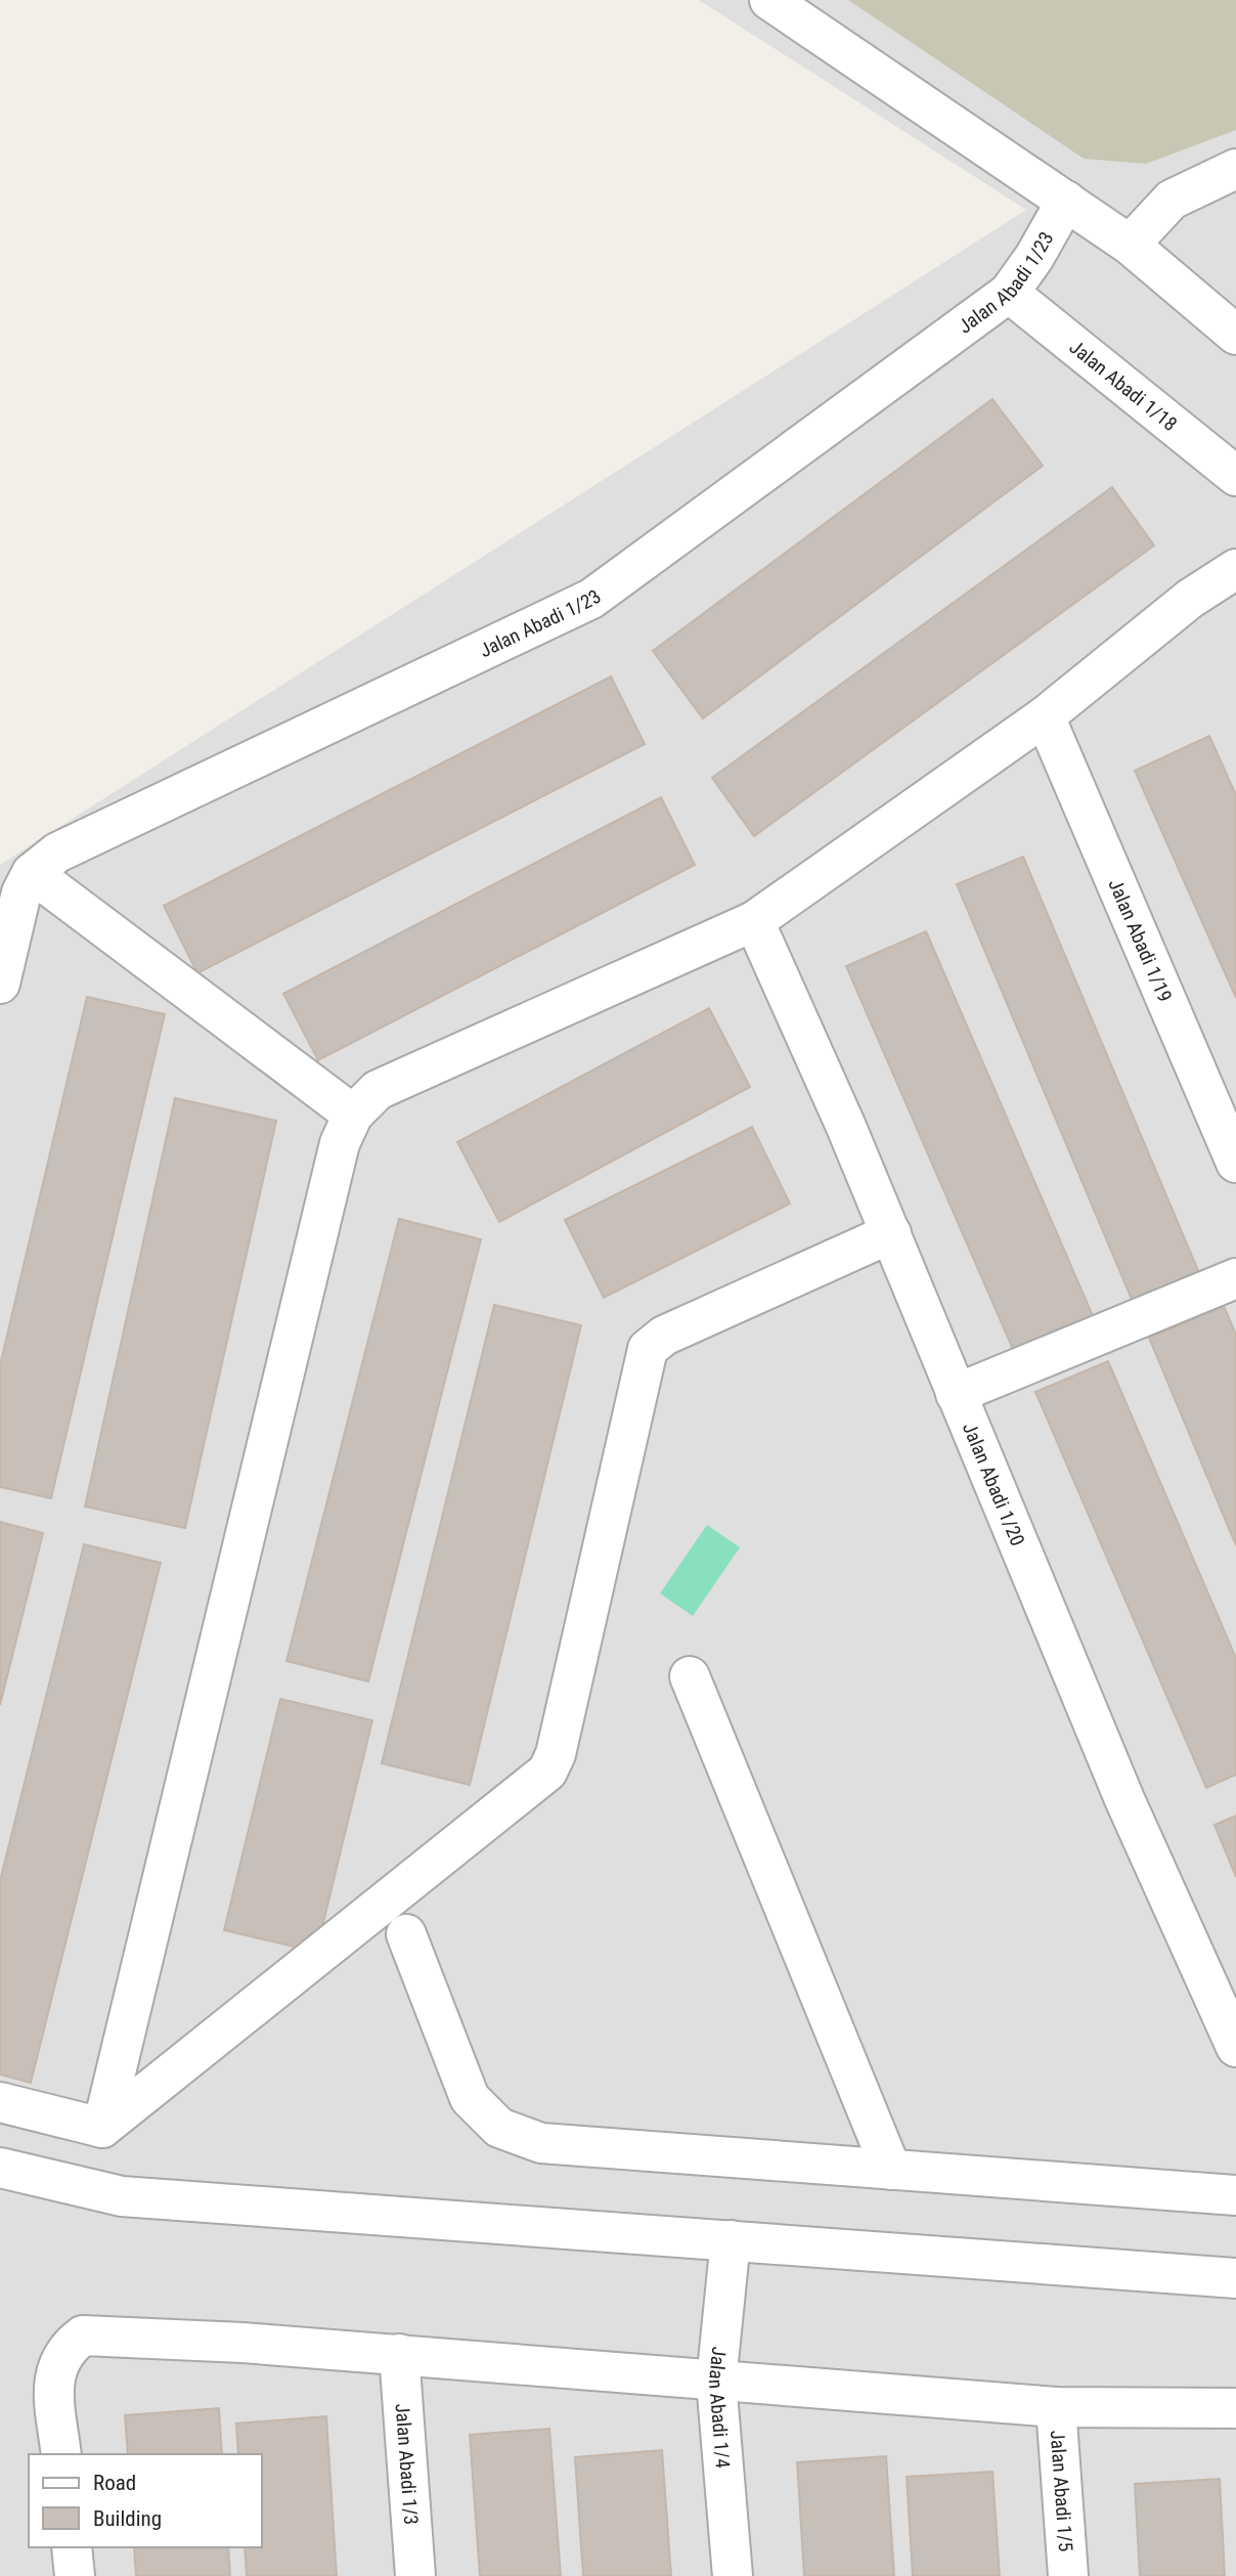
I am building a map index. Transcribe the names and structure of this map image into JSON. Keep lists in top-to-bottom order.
{
  "streets": {
    "street": [
      "Jalan Abadi 1/23",
      "Jalan Abadi 1/18",
      "Jalan Abadi 1/19",
      "Jalan Abadi 1/20",
      "Jalan Abadi 1/4",
      "Jalan Abadi 1/3",
      "Jalan Abadi 1/5"
    ]
  },
  "crossings": [
    ["Jalan Abadi 1/23", "Jalan Abadi 1/18"]
  ],
  "legend": ["Road", "Building"]
}
